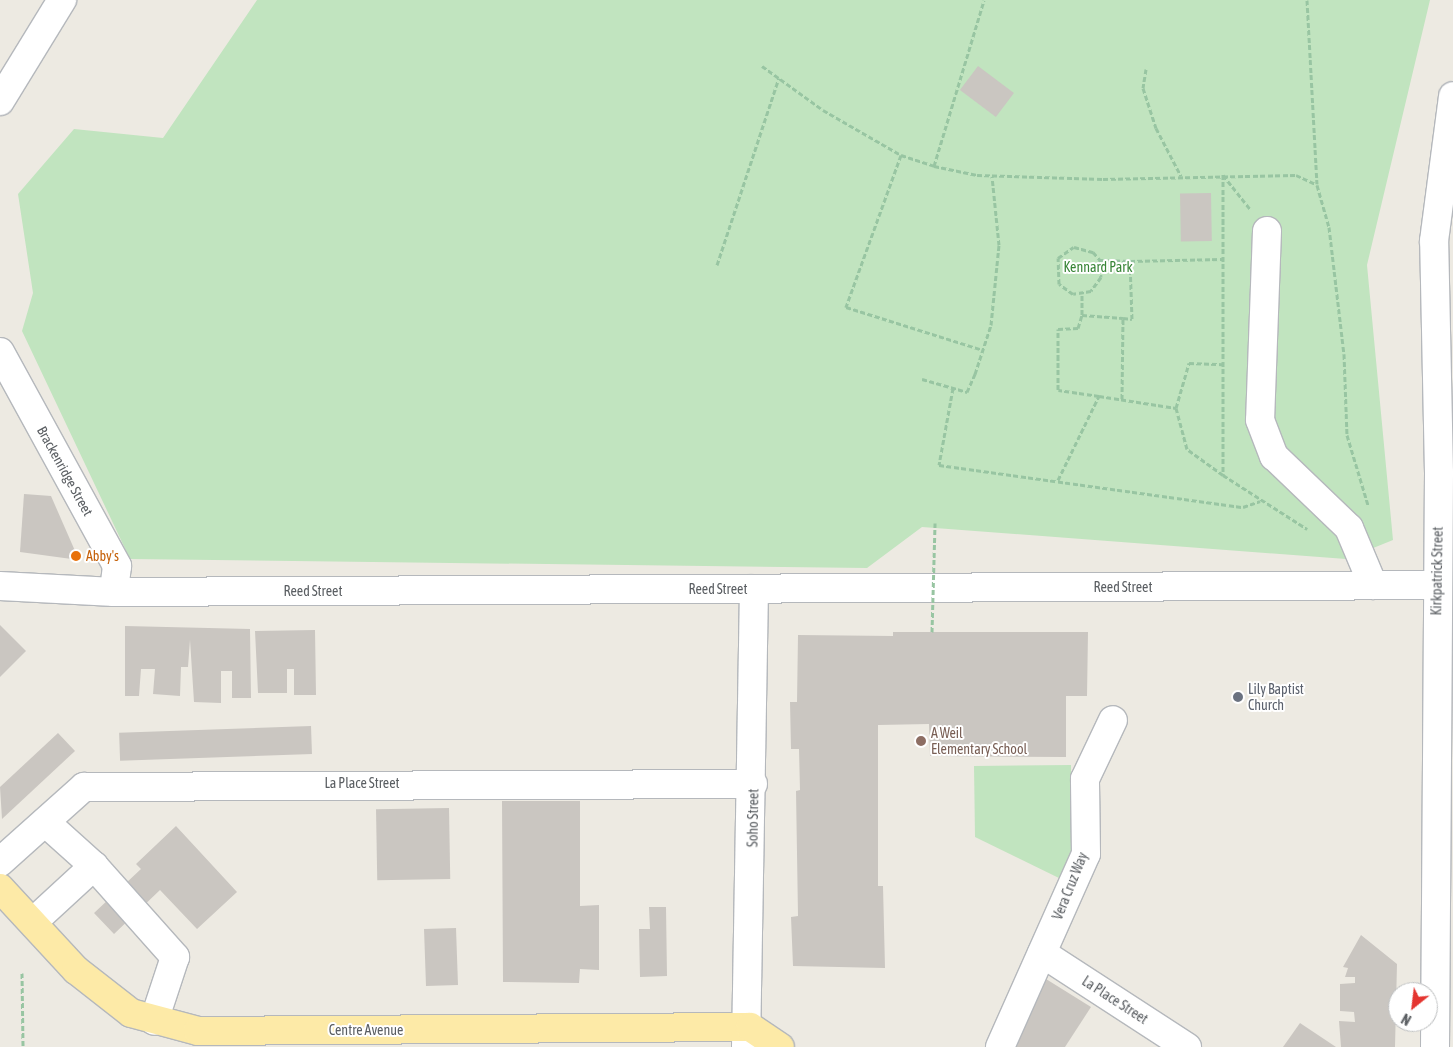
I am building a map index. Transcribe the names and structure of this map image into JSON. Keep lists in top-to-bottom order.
{
  "streets": {
    "main road": ["Centre Avenue"],
    "street": [
      "Brackenridge Street",
      "Kirkpatrick Street",
      "Reed Street",
      "La Place Street",
      "Soho Street",
      "Vera Cruz Way"
    ]
  },
  "crossings": [
    ["Brackenridge Street", "Reed Street"],
    ["Kirkpatrick Street", "Reed Street"],
    ["Reed Street", "Soho Street"],
    ["La Place Street", "Soho Street"],
    ["La Place Street", "Vera Cruz Way"],
    ["Soho Street", "Centre Avenue"]
  ],
  "parks": ["Kennard Park"],
  "places": ["Abby's", "Lily Baptist Church", "A Weil Elementary School"],
  "north": "bottom left"
}
